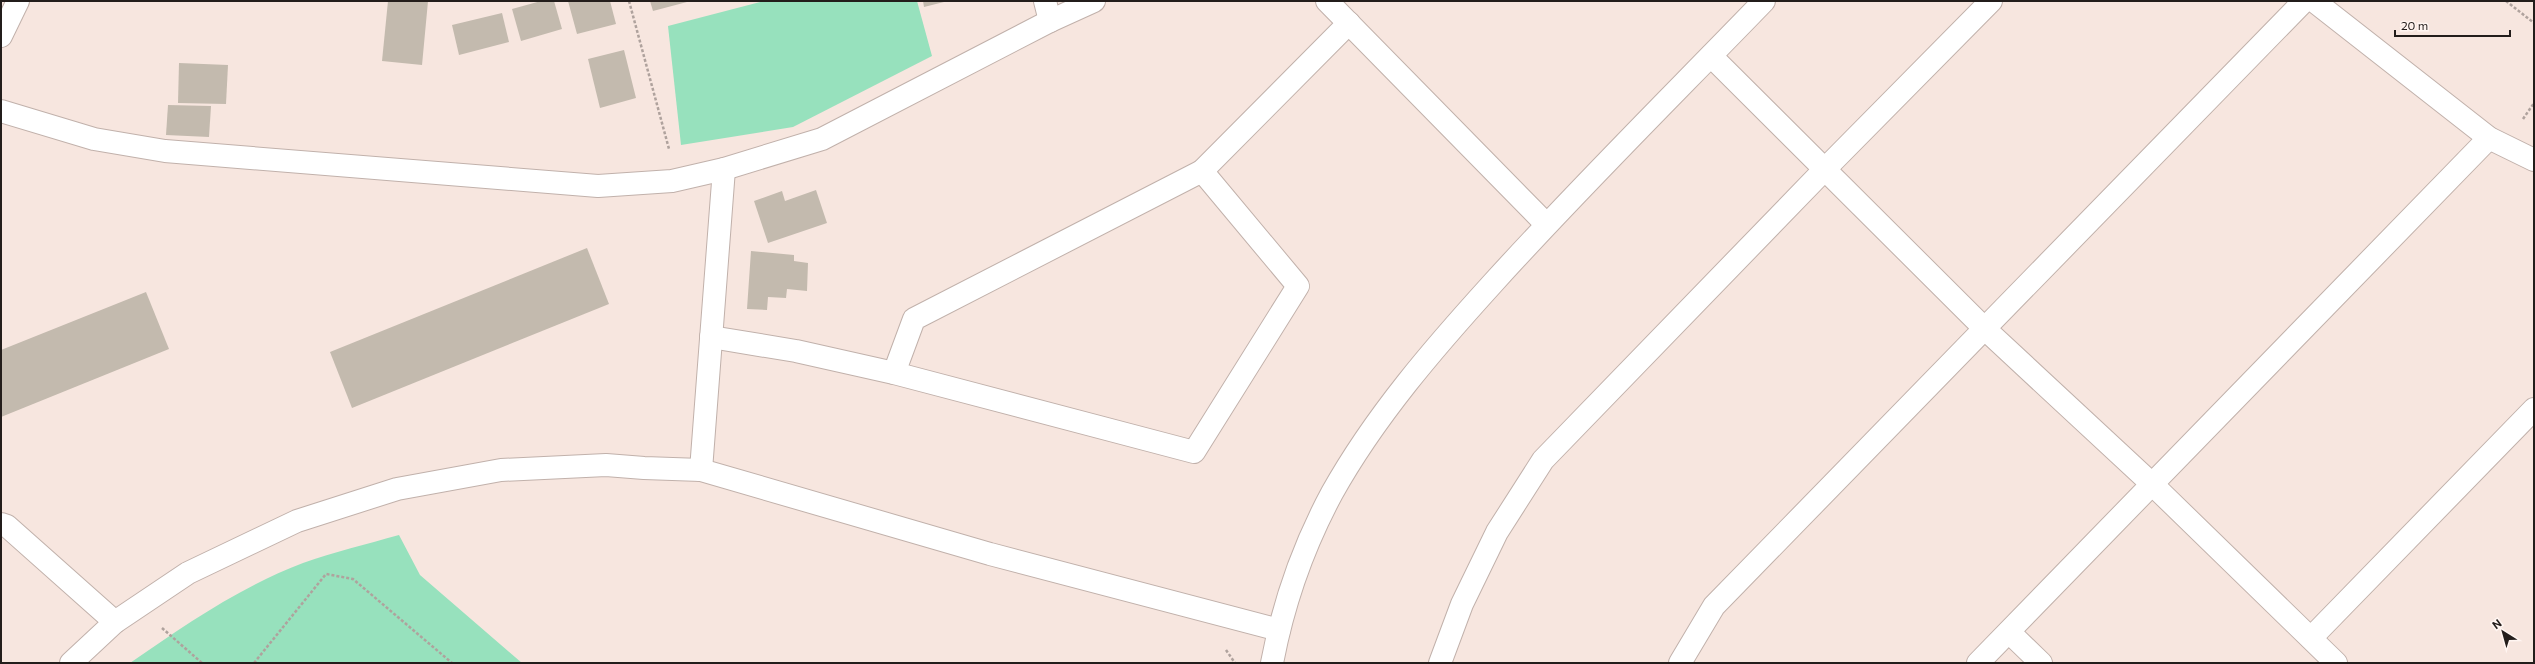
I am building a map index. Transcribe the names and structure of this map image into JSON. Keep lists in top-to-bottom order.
{
  "scale_bar": "20 m",
  "north": "top left"
}
